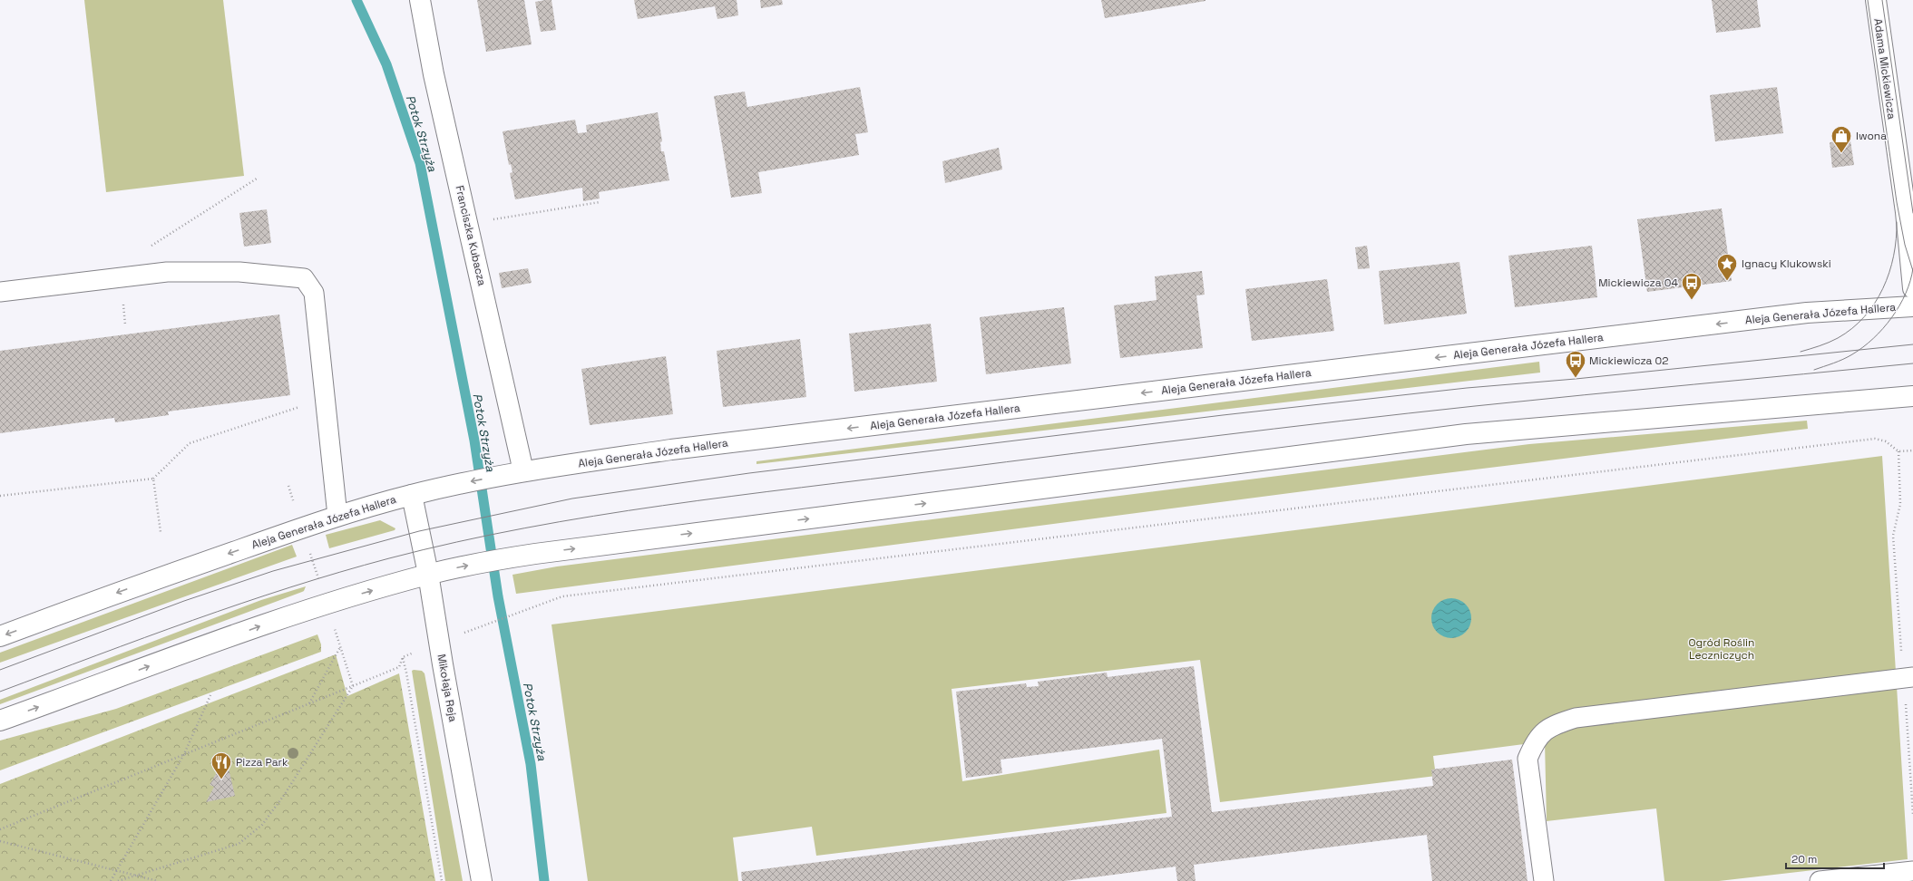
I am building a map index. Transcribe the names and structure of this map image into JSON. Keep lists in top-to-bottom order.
{
  "streets": {
    "main road": [
      "Adama Mickiewicza",
      "Franciszka Kubacza",
      "Aleja Generała Józefa Hallera",
      "Mikołaja Reja"
    ]
  },
  "crossings": [
    ["Franciszka Kubacza", "Aleja Generała Józefa Hallera"],
    ["Aleja Generała Józefa Hallera", "Mikołaja Reja"]
  ],
  "water": ["Potok Strzyża"],
  "parks": ["Ogród Roślin Leczniczych"],
  "places": {
    "shop": ["Iwona"],
    "place": ["Ignacy Klukowski"],
    "bus stop": ["Mickiewicza 04", "Mickiewicza 02"],
    "restaurant": ["Pizza Park"]
  },
  "scale_bar": "20 m"
}
